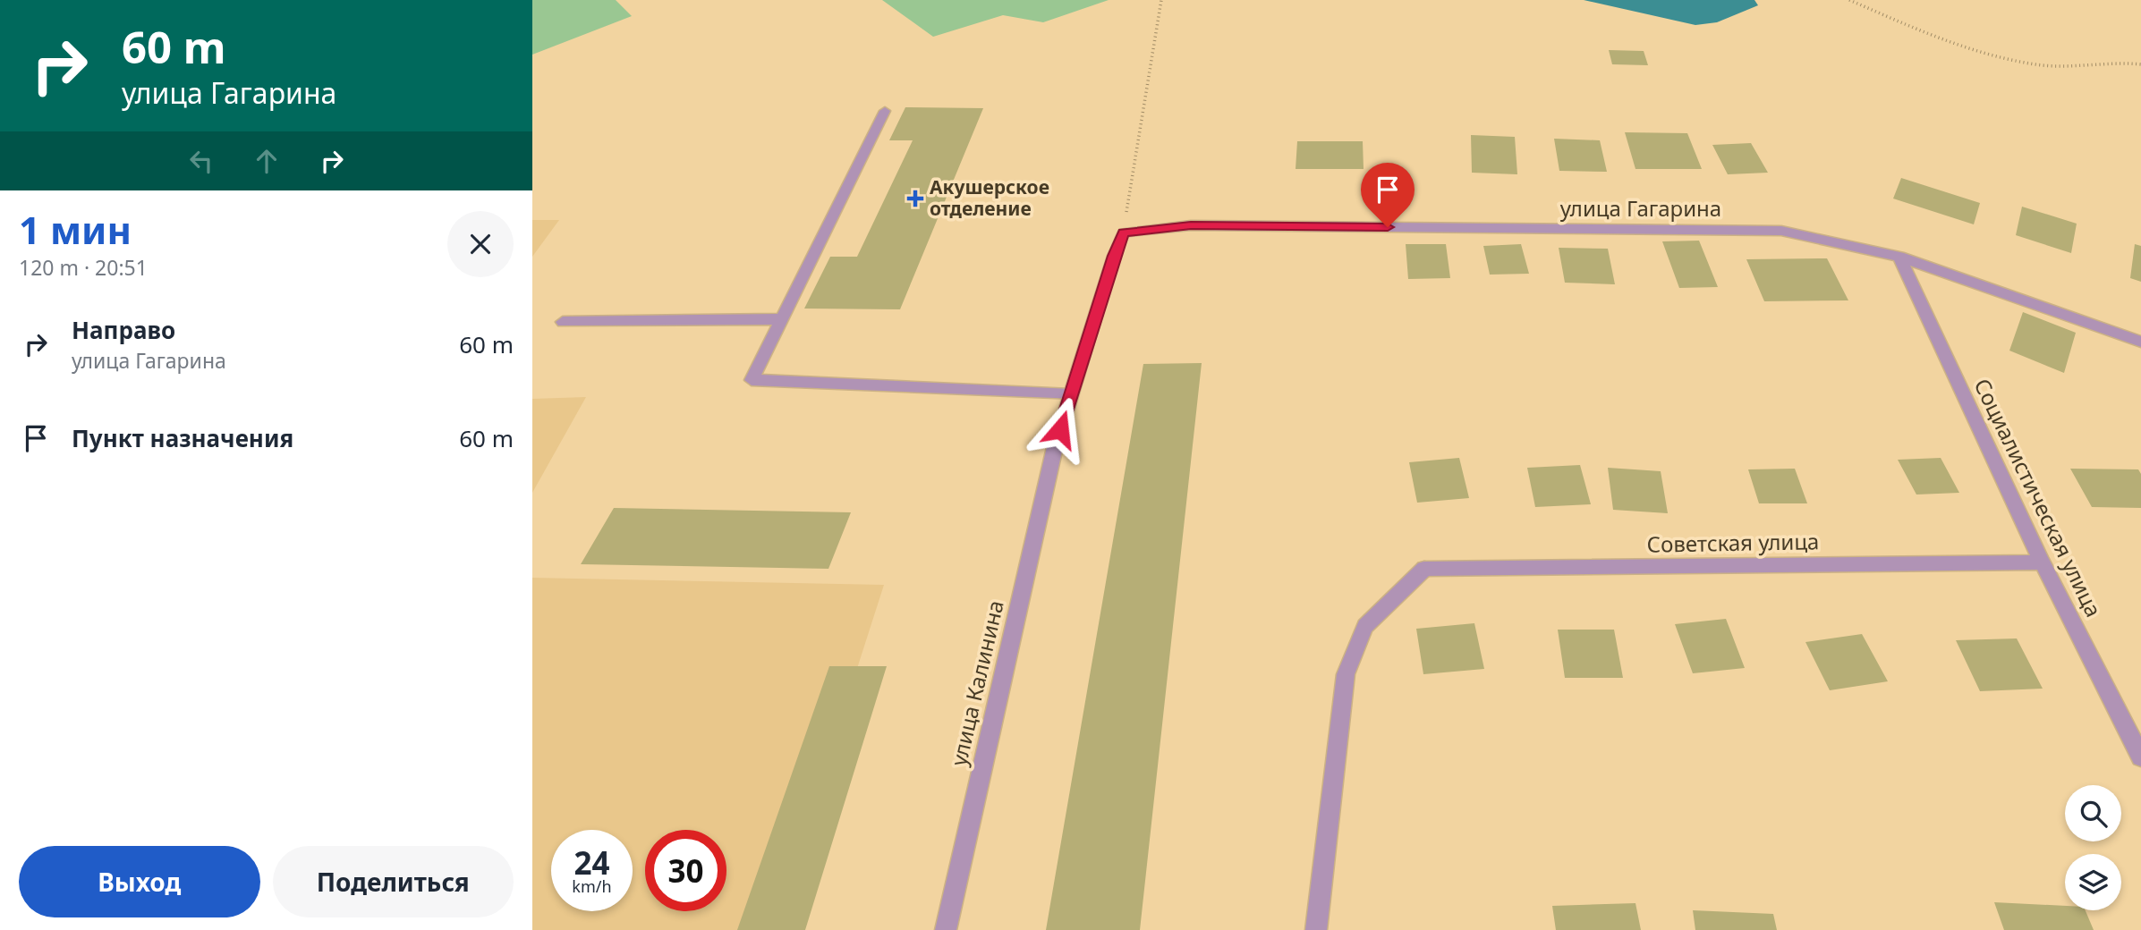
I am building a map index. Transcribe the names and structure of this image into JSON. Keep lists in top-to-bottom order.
{
  "streets": {
    "street": [
      "улица Гагарина",
      "Социалистическая улица",
      "Советская улица",
      "улица Калинина"
    ]
  },
  "crossings": [
    ["улица Гагарина", "Социалистическая улица"],
    ["улица Гагарина", "улица Калинина"],
    ["Социалистическая улица", "Советская улица"]
  ],
  "places": {
    "health": ["Акушерское отделение"]
  },
  "page": {
    "turn": ["60 m", "улица Гагарина"],
    "heading": ["1 мин", "120 m · 20:51"],
    "list": [
      {
        "name": "Направо",
        "note": "улица Гагарина",
        "value": "60 m"
      },
      {
        "name": "Пункт назначения",
        "value": "60 m"
      }
    ],
    "speed": "24 km/h",
    "limit": "30",
    "buttons": ["Выход", "Поделиться"]
  }
}
